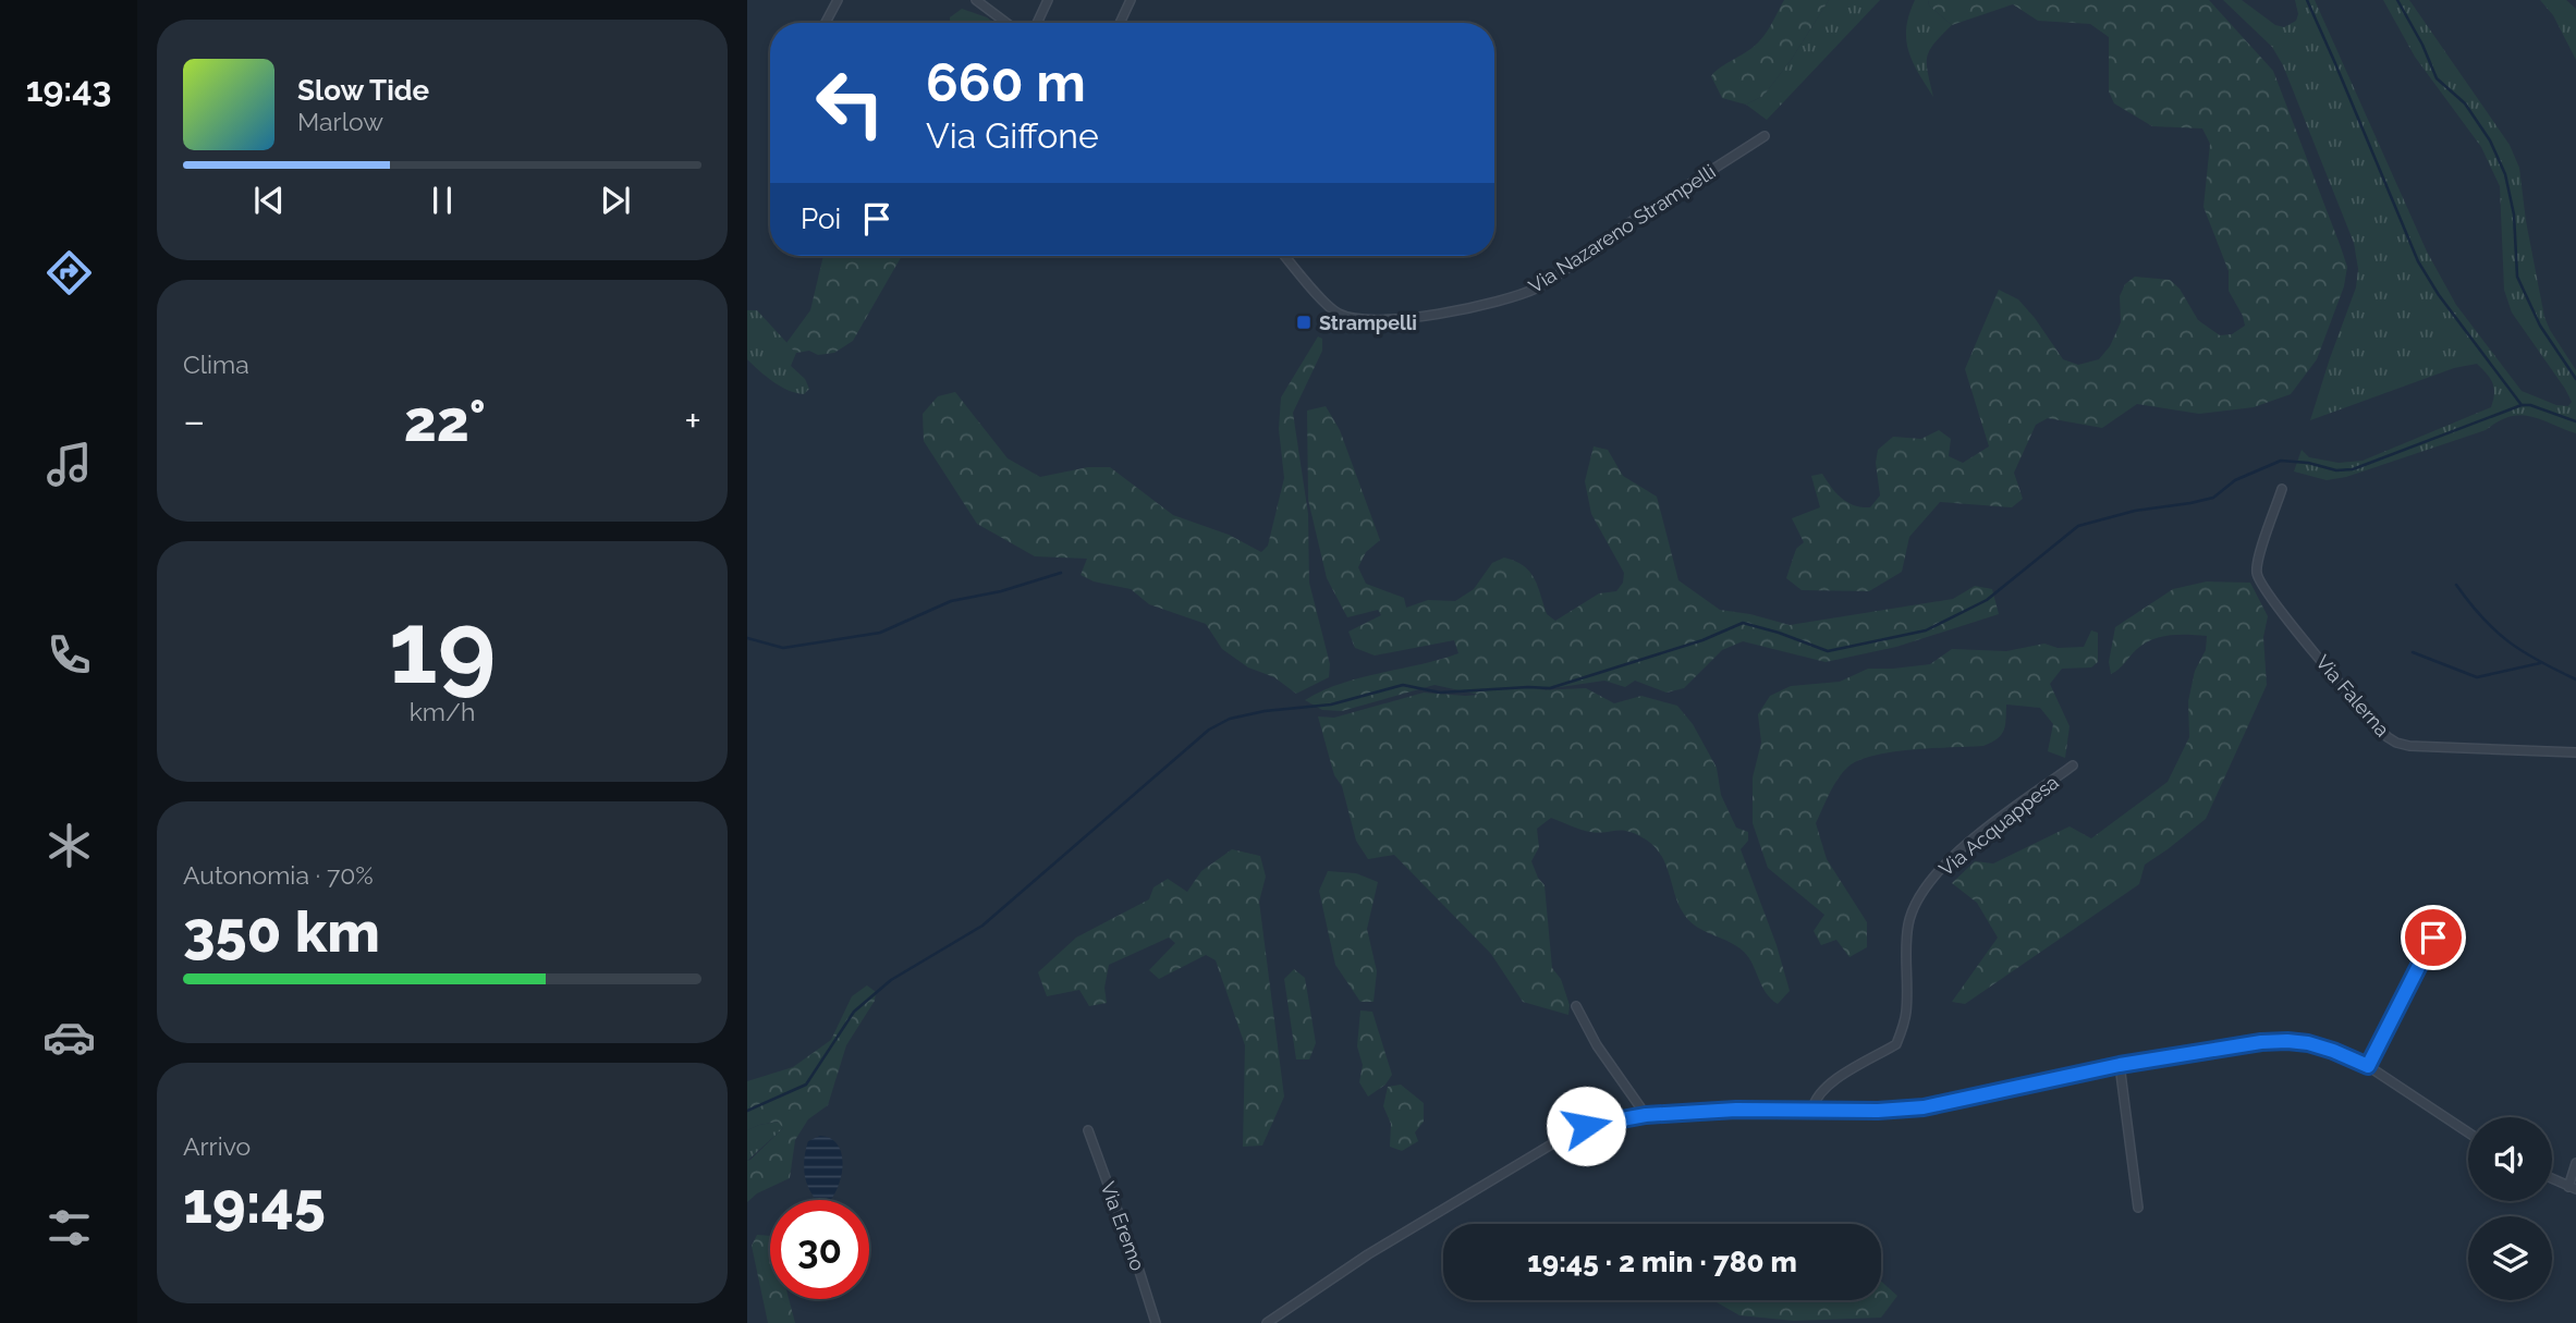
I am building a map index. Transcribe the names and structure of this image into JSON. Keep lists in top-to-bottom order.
{
  "streets": {
    "street": [
      "Via Nazareno Strampelli",
      "Via Falerna",
      "Via Acquappesa",
      "Via Eremo"
    ]
  },
  "places": {
    "transit": ["Strampelli"]
  },
  "page": {
    "tabs": "19:43",
    "turn": ["660 m", "Via Giffone"],
    "song": ["Slow Tide", "Marlow"],
    "then": "Poi",
    "tile": [
      "Clima",
      ["19", "km/h"],
      ["Autonomia · 70%", "350 km"],
      ["Arrivo", "19:45"]
    ],
    "heat": ["−", "22°", "+"],
    "limit": "30",
    "trip": "19:45 · 2 min · 780 m"
  }
}
